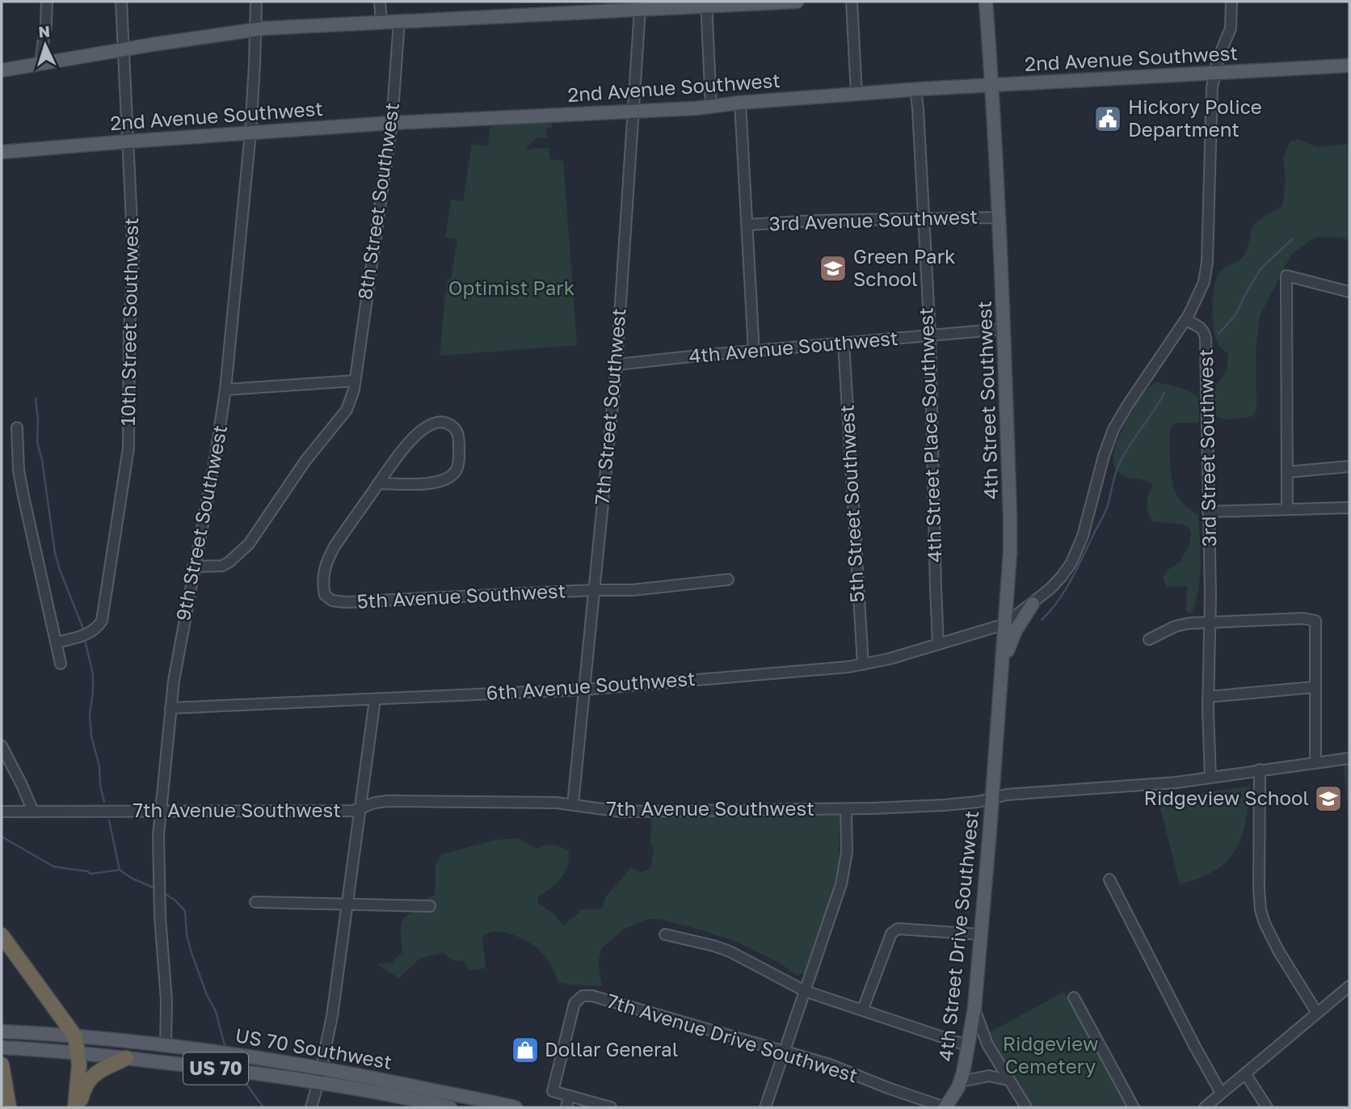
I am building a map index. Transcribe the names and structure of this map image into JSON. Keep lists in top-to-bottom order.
{
  "streets": {
    "main road": [
      "2nd Avenue Southwest",
      "4th Street Southwest",
      "4th Street Drive Southwest",
      "US 70 Southwest",
      "US 70"
    ],
    "street": [
      "8th Street Southwest",
      "3rd Avenue Southwest",
      "10th Street Southwest",
      "4th Avenue Southwest",
      "7th Street Southwest",
      "4th Street Place Southwest",
      "3rd Street Southwest",
      "5th Street Southwest",
      "9th Street Southwest",
      "5th Avenue Southwest",
      "6th Avenue Southwest",
      "7th Avenue Southwest",
      "7th Avenue Drive Southwest"
    ]
  },
  "crossings": [
    ["2nd Avenue Southwest", "8th Street Southwest"],
    ["2nd Avenue Southwest", "10th Street Southwest"],
    ["2nd Avenue Southwest", "4th Street Southwest"],
    ["2nd Avenue Southwest", "7th Street Southwest"],
    ["2nd Avenue Southwest", "4th Street Place Southwest"],
    ["2nd Avenue Southwest", "9th Street Southwest"],
    ["8th Street Southwest", "9th Street Southwest"],
    ["3rd Avenue Southwest", "4th Street Southwest"],
    ["3rd Avenue Southwest", "4th Street Place Southwest"],
    ["4th Avenue Southwest", "4th Street Southwest"],
    ["4th Avenue Southwest", "7th Street Southwest"],
    ["4th Avenue Southwest", "4th Street Place Southwest"],
    ["4th Avenue Southwest", "5th Street Southwest"],
    ["4th Street Southwest", "6th Avenue Southwest"],
    ["4th Street Southwest", "7th Avenue Southwest"],
    ["4th Street Southwest", "4th Street Drive Southwest"],
    ["7th Street Southwest", "5th Avenue Southwest"],
    ["7th Street Southwest", "6th Avenue Southwest"],
    ["7th Street Southwest", "7th Avenue Southwest"],
    ["4th Street Place Southwest", "6th Avenue Southwest"],
    ["3rd Street Southwest", "6th Avenue Southwest"],
    ["3rd Street Southwest", "7th Avenue Southwest"],
    ["5th Street Southwest", "6th Avenue Southwest"],
    ["9th Street Southwest", "6th Avenue Southwest"],
    ["9th Street Southwest", "7th Avenue Southwest"],
    ["9th Street Southwest", "US 70 Southwest"],
    ["7th Avenue Southwest", "4th Street Drive Southwest"],
    ["4th Street Drive Southwest", "7th Avenue Drive Southwest"]
  ],
  "parks": ["Optimist Park", "Ridgeview Cemetery"],
  "places": {
    "public building": ["Hickory Police Department"],
    "school or university": ["Green Park School", "Ridgeview School"],
    "shop": ["Dollar General"]
  },
  "north": "top"
}
